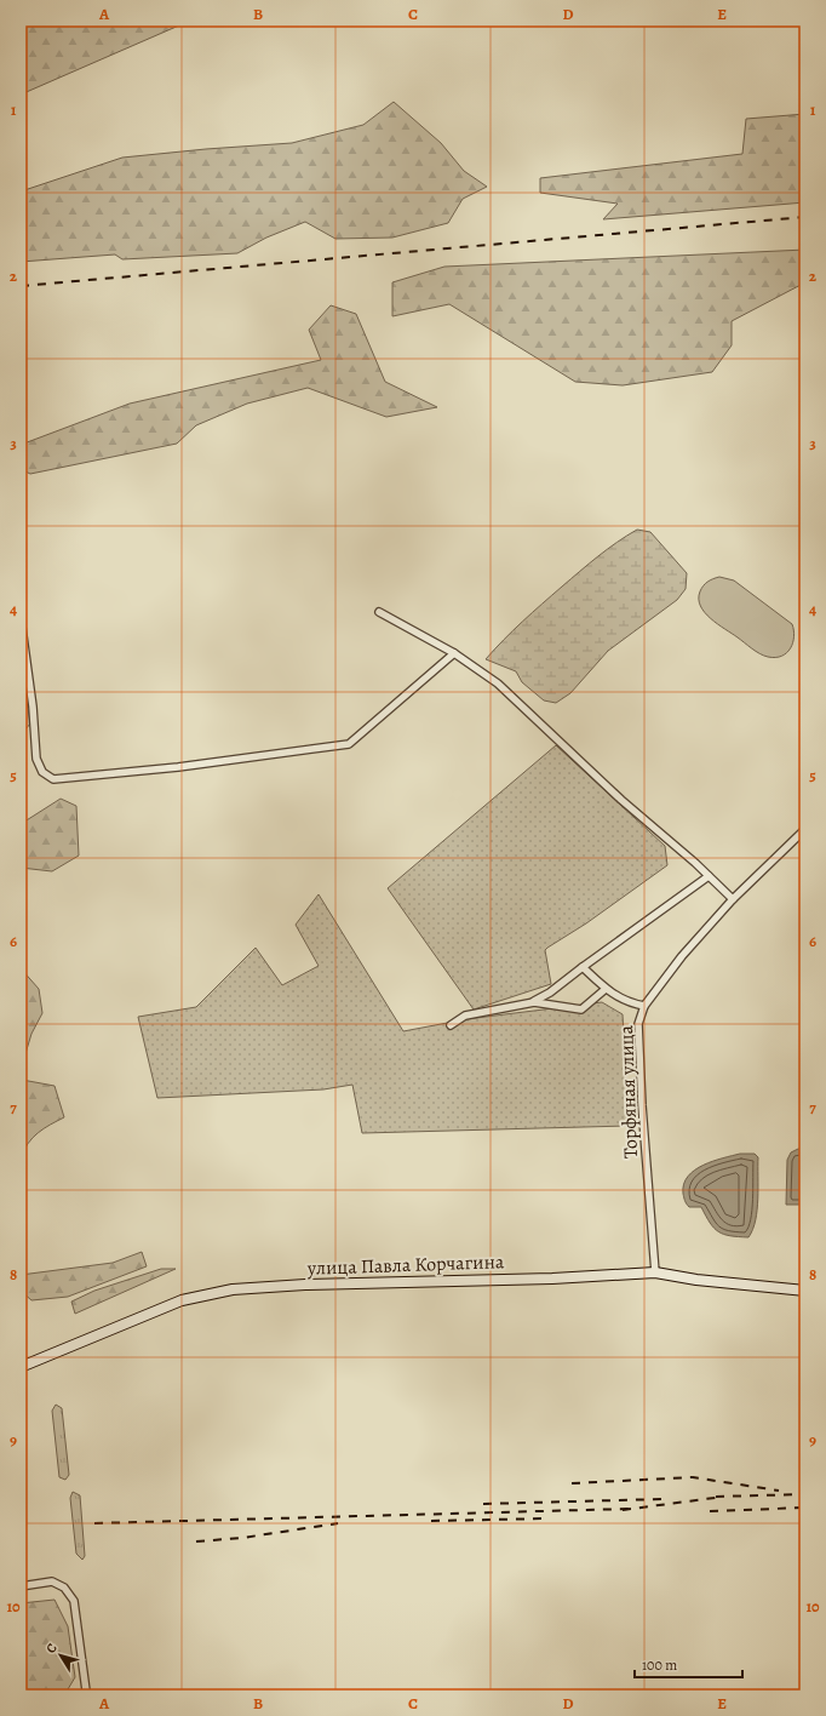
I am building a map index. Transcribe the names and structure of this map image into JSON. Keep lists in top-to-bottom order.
{
  "streets": {
    "main road": ["улица Павла Корчагина"],
    "street": ["Торфяная улица"]
  },
  "crossings": [
    ["Торфяная улица", "улица Павла Корчагина"]
  ],
  "scale_bar": "100 m",
  "north": "top left",
  "grid": {
    "columns": [
      "A",
      "B",
      "C",
      "D",
      "E"
    ],
    "rows": [
      "1",
      "2",
      "3",
      "4",
      "5",
      "6",
      "7",
      "8",
      "9",
      "10"
    ]
  }
}
